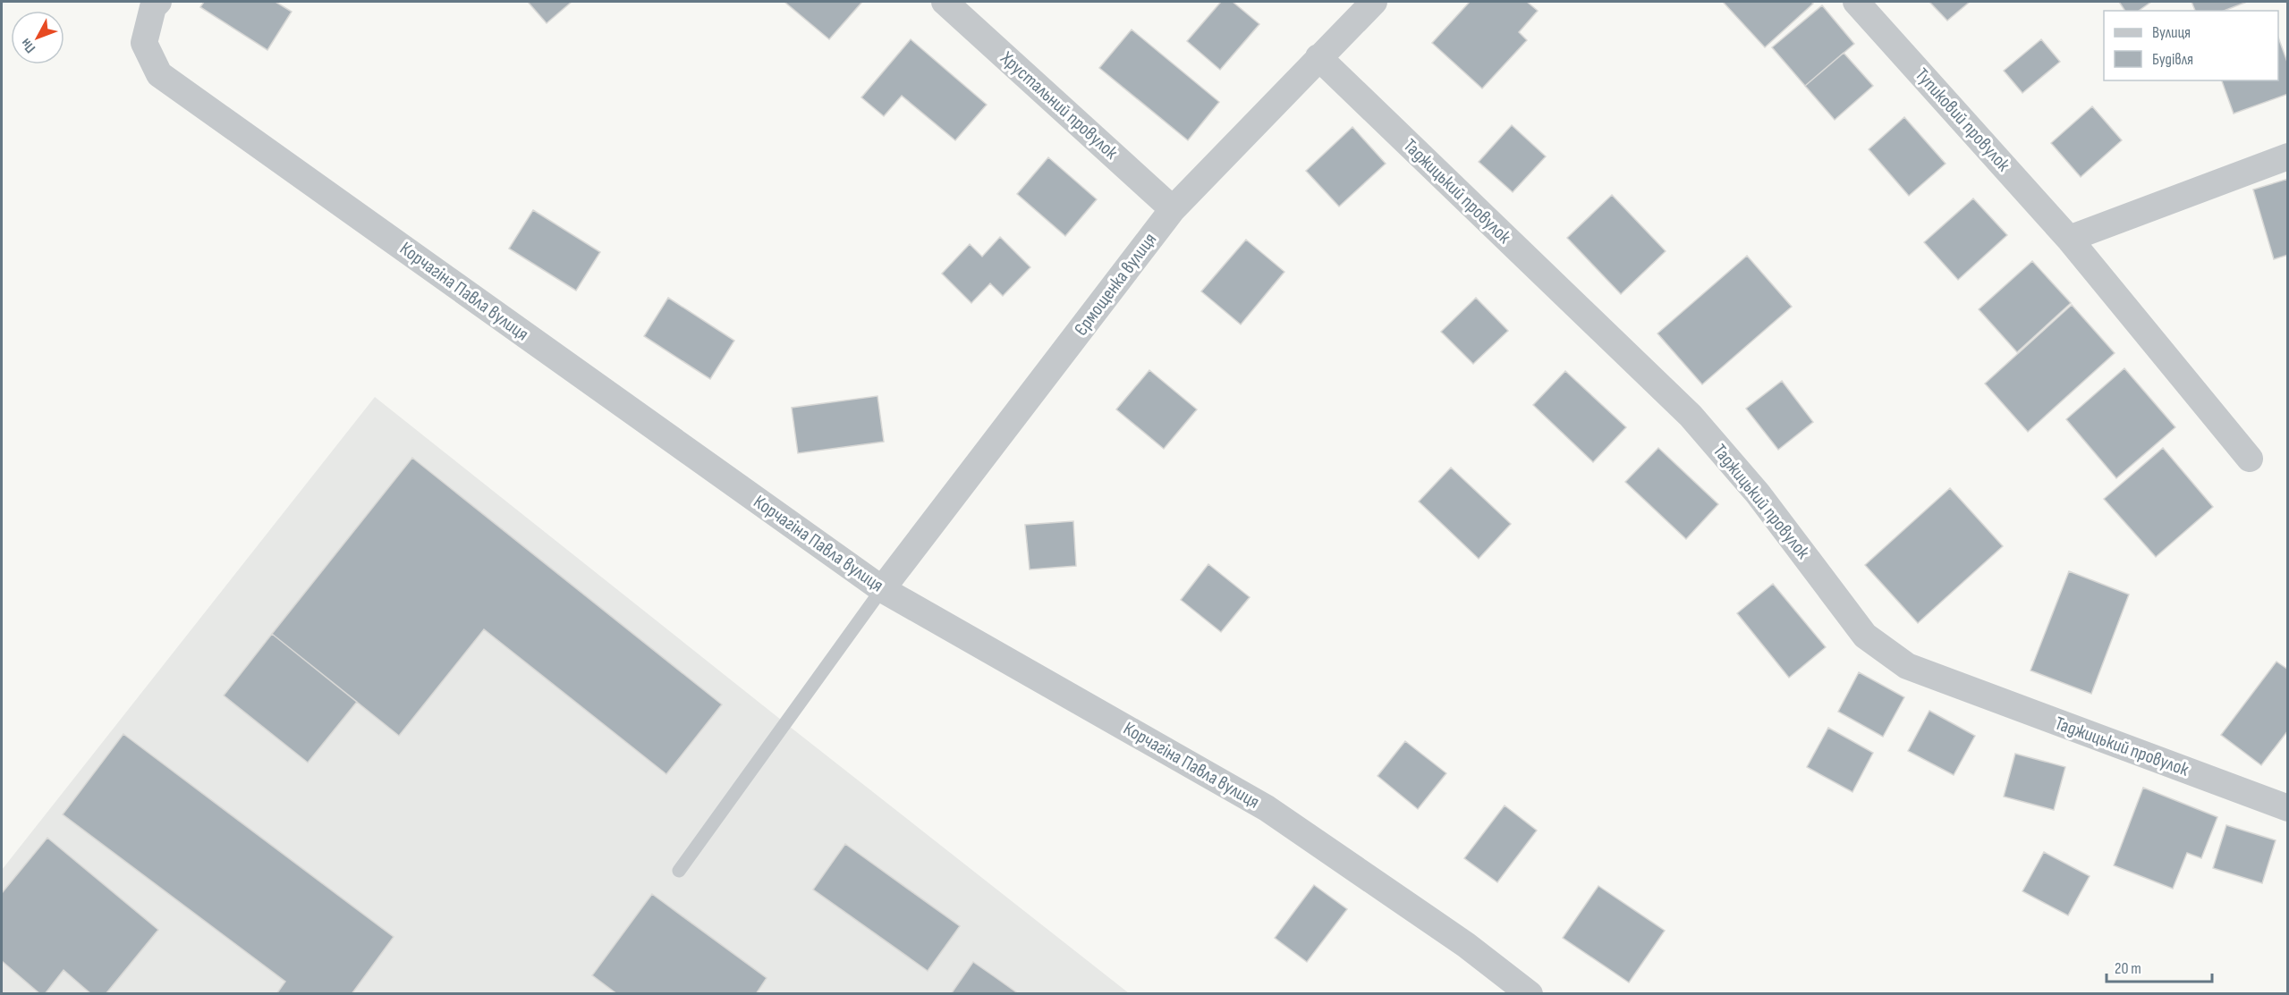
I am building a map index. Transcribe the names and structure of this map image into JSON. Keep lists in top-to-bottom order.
{
  "streets": {
    "street": [
      "Хрустальний провулок",
      "Тупиковий провулок",
      "Таджицький провулок",
      "Єрмощенка вулиця",
      "Корчагіна Павла вулиця"
    ]
  },
  "crossings": [
    ["Хрустальний провулок", "Єрмощенка вулиця"],
    ["Таджицький провулок", "Єрмощенка вулиця"],
    ["Єрмощенка вулиця", "Корчагіна Павла вулиця"]
  ],
  "legend": ["Вулиця", "Будівля"],
  "scale_bar": "20 m",
  "north": "bottom left"
}
